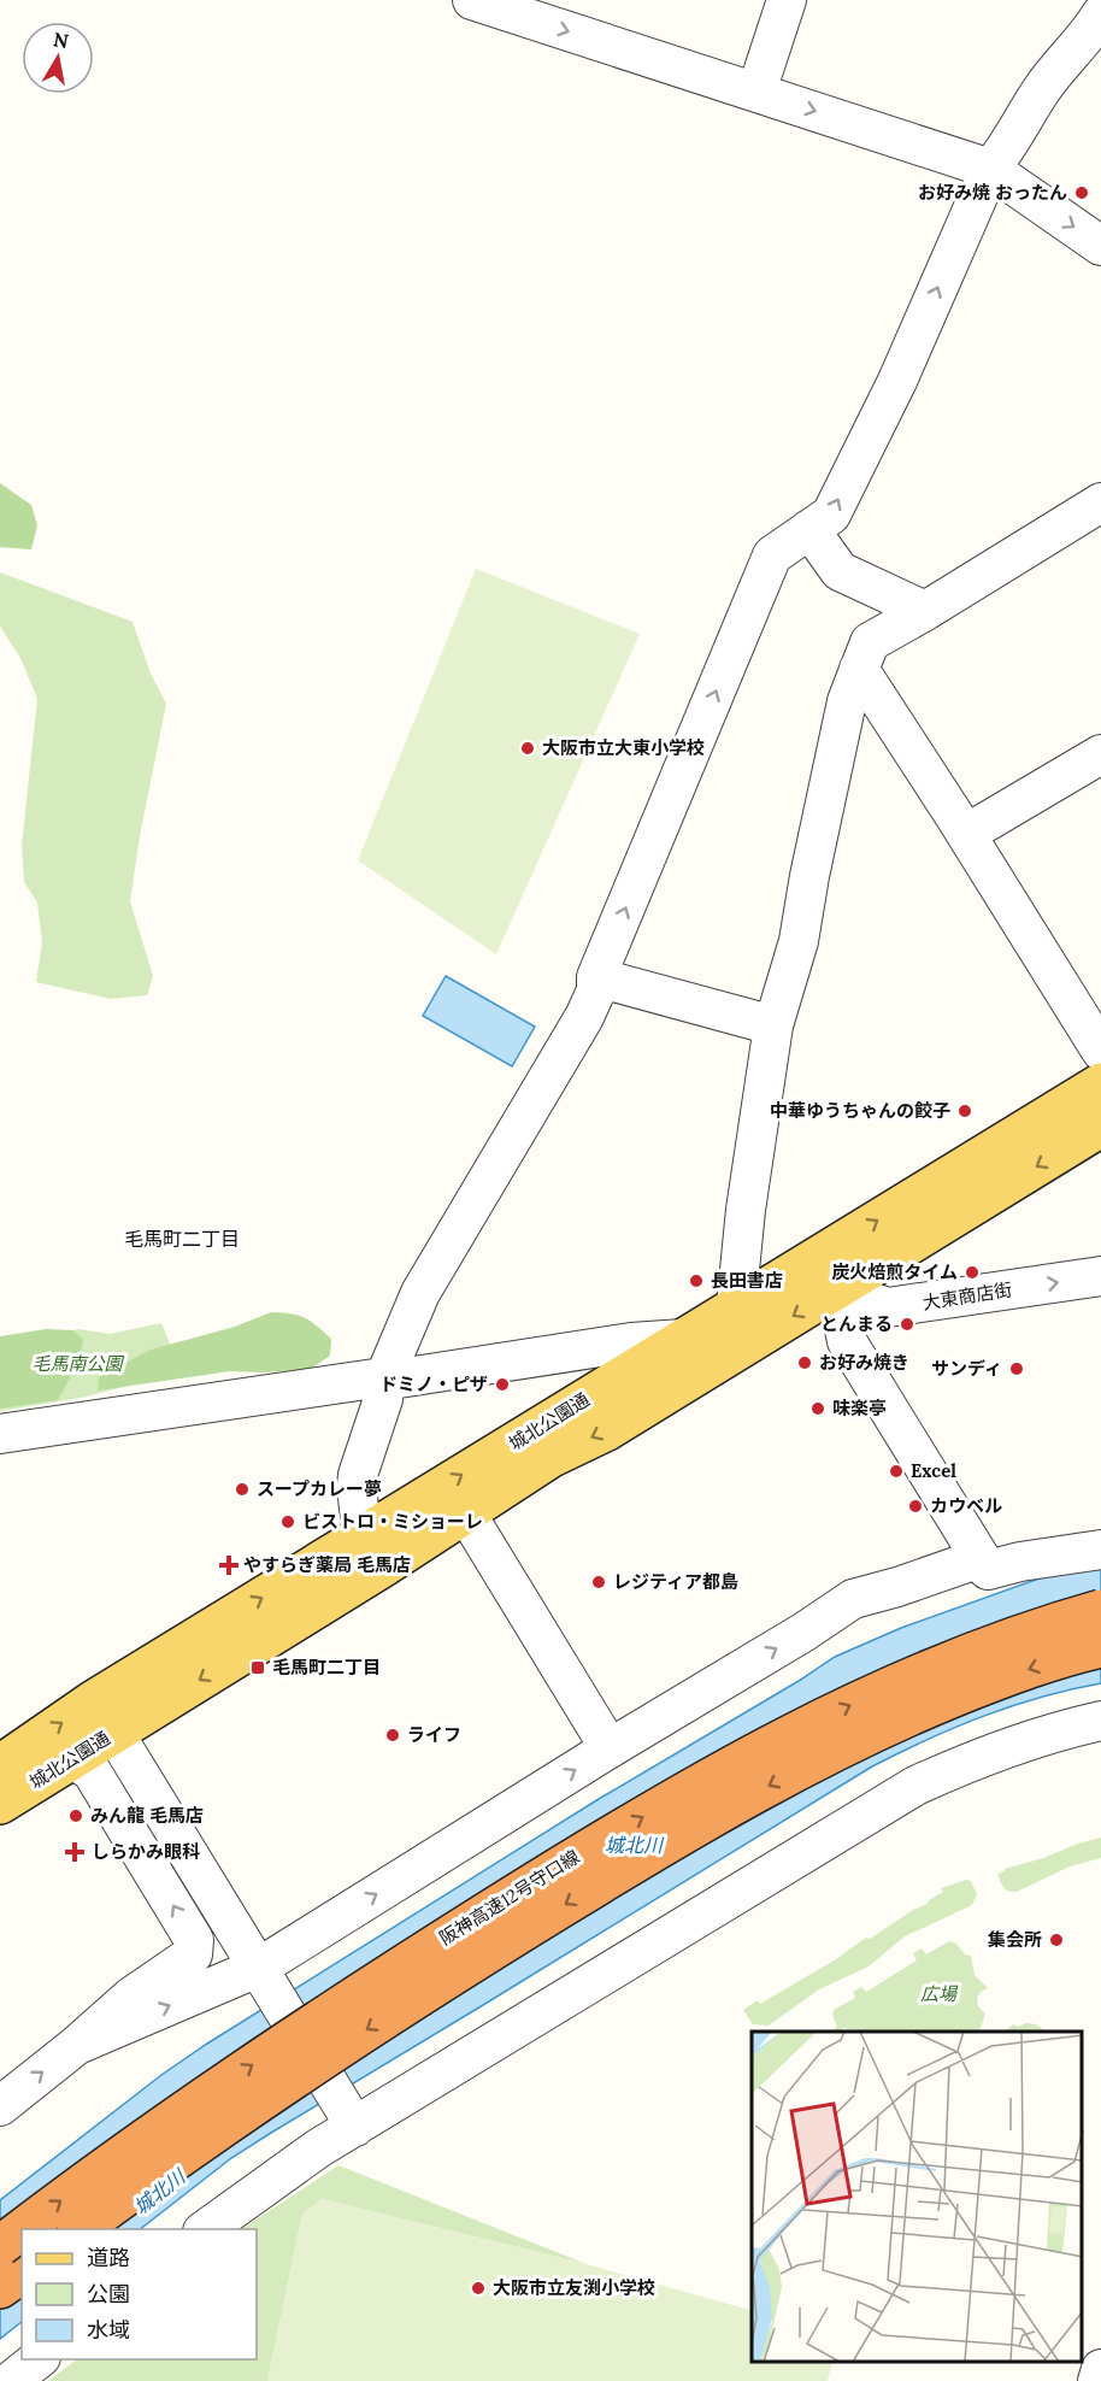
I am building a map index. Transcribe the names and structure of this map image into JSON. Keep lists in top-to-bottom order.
{
  "streets": {
    "highway": ["阪神高速12号守口線"],
    "main road": ["城北公園通"],
    "street": ["大東商店街"]
  },
  "crossings": [
    ["大東商店街", "城北公園通"]
  ],
  "districts": ["毛馬町二丁目"],
  "water": ["城北川"],
  "parks": ["毛馬南公園", "広場"],
  "places": {
    "other": [
      "お好み焼 おったん",
      "大阪市立大東小学校",
      "中華ゆうちゃんの餃子",
      "炭火焙煎タイム",
      "長田書店",
      "とんまる",
      "お好み焼き",
      "サンディ",
      "ドミノ・ピザ",
      "味楽亭",
      "Excel",
      "スープカレー夢",
      "カウベル",
      "ビストロ・ミショーレ",
      "レジティア都島",
      "ライフ",
      "みん龍 毛馬店",
      "集会所",
      "大阪市立友渕小学校"
    ],
    "health": ["やすらぎ薬局 毛馬店", "しらかみ眼科"],
    "transit": ["毛馬町二丁目"]
  },
  "legend": ["道路", "公園", "水域"],
  "north": "top"
}
